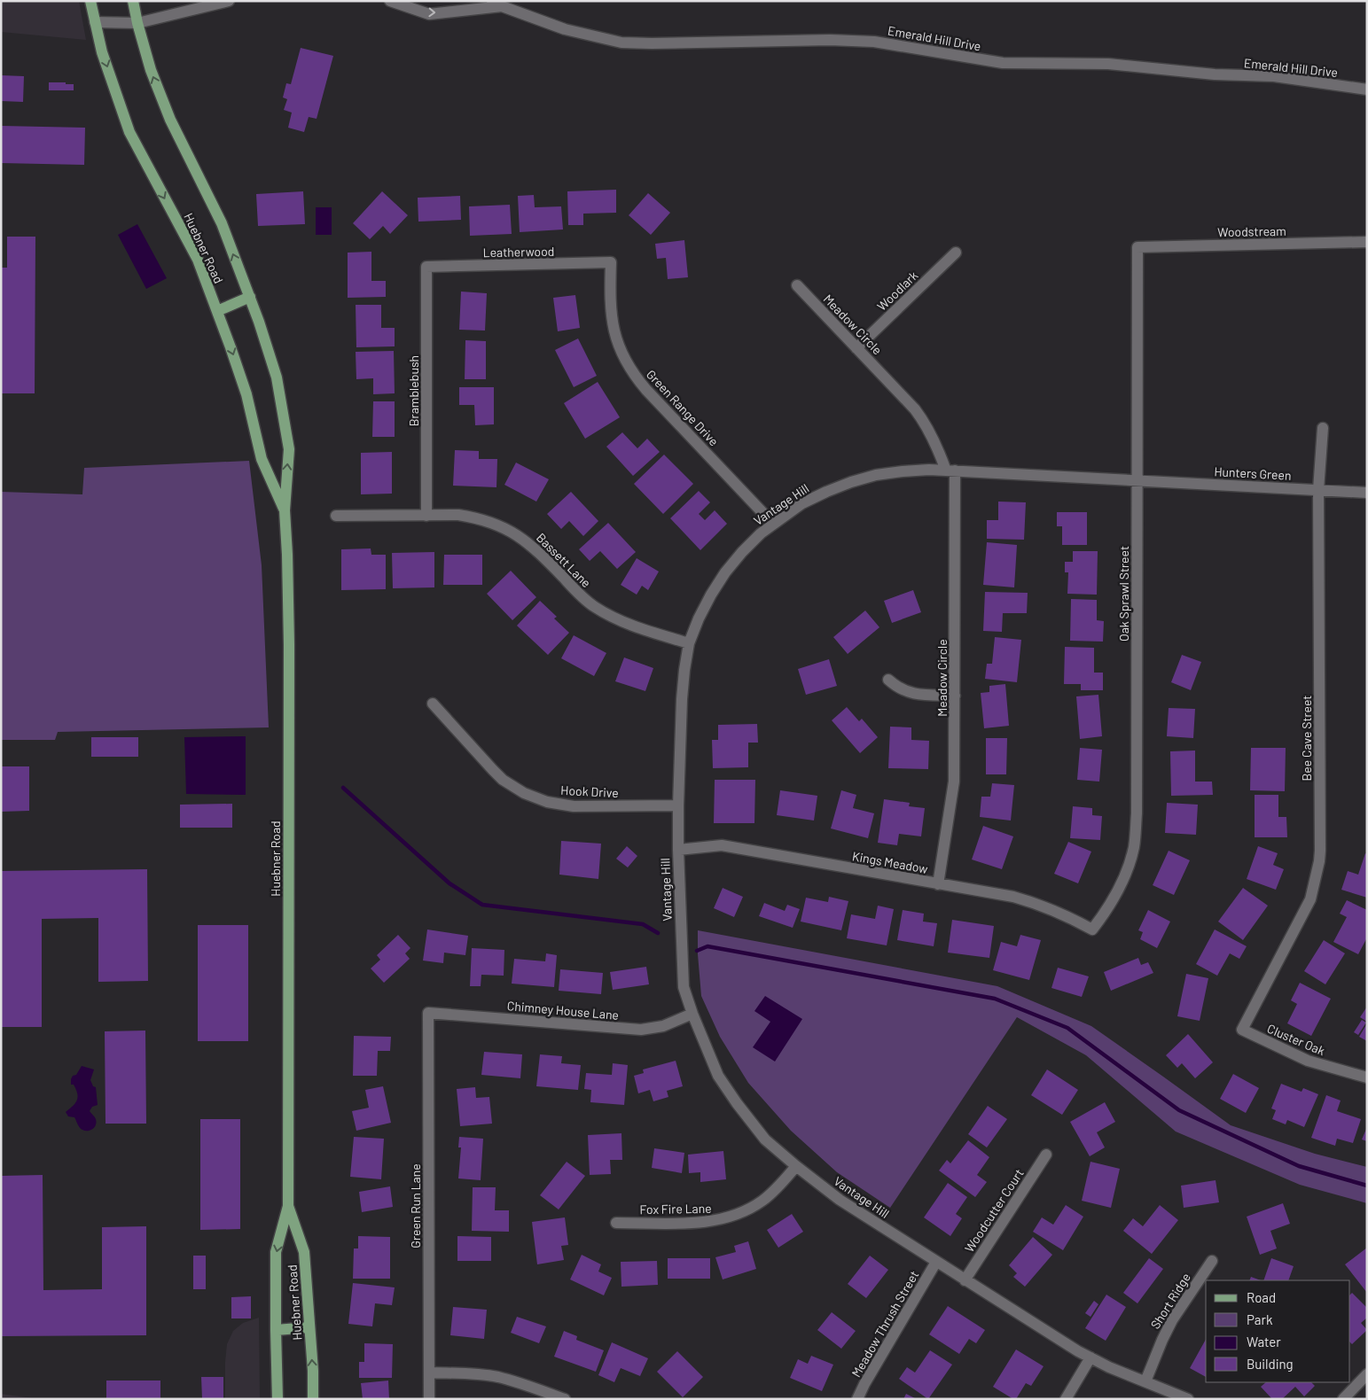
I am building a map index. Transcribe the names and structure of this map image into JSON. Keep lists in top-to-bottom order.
{
  "streets": {
    "main road": ["Huebner Road"],
    "street": [
      "Emerald Hill Drive",
      "Woodstream",
      "Leatherwood",
      "Woodlark",
      "Meadow Circle",
      "Bramblebush",
      "Green Range Drive",
      "Hunters Green",
      "Vantage Hill",
      "Bassett Lane",
      "Oak Sprawl Street",
      "Bee Cave Street",
      "Hook Drive",
      "Kings Meadow",
      "Chimney House Lane",
      "Cluster Oak",
      "Green Run Lane",
      "Fox Fire Lane",
      "Woodcutter Court",
      "Short Ridge",
      "Meadow Thrush Street"
    ]
  },
  "crossings": [
    ["Woodstream", "Oak Sprawl Street"],
    ["Leatherwood", "Bramblebush"],
    ["Leatherwood", "Green Range Drive"],
    ["Woodlark", "Meadow Circle"],
    ["Meadow Circle", "Vantage Hill"],
    ["Meadow Circle", "Kings Meadow"],
    ["Bramblebush", "Bassett Lane"],
    ["Green Range Drive", "Vantage Hill"],
    ["Hunters Green", "Vantage Hill"],
    ["Hunters Green", "Oak Sprawl Street"],
    ["Hunters Green", "Bee Cave Street"],
    ["Vantage Hill", "Bassett Lane"],
    ["Vantage Hill", "Oak Sprawl Street"],
    ["Vantage Hill", "Hook Drive"],
    ["Vantage Hill", "Kings Meadow"],
    ["Vantage Hill", "Chimney House Lane"],
    ["Vantage Hill", "Fox Fire Lane"],
    ["Vantage Hill", "Woodcutter Court"],
    ["Vantage Hill", "Short Ridge"],
    ["Vantage Hill", "Meadow Thrush Street"],
    ["Oak Sprawl Street", "Kings Meadow"],
    ["Bee Cave Street", "Cluster Oak"],
    ["Chimney House Lane", "Green Run Lane"]
  ],
  "legend": [
    "Road",
    "Park",
    "Water",
    "Building"
  ]
}
